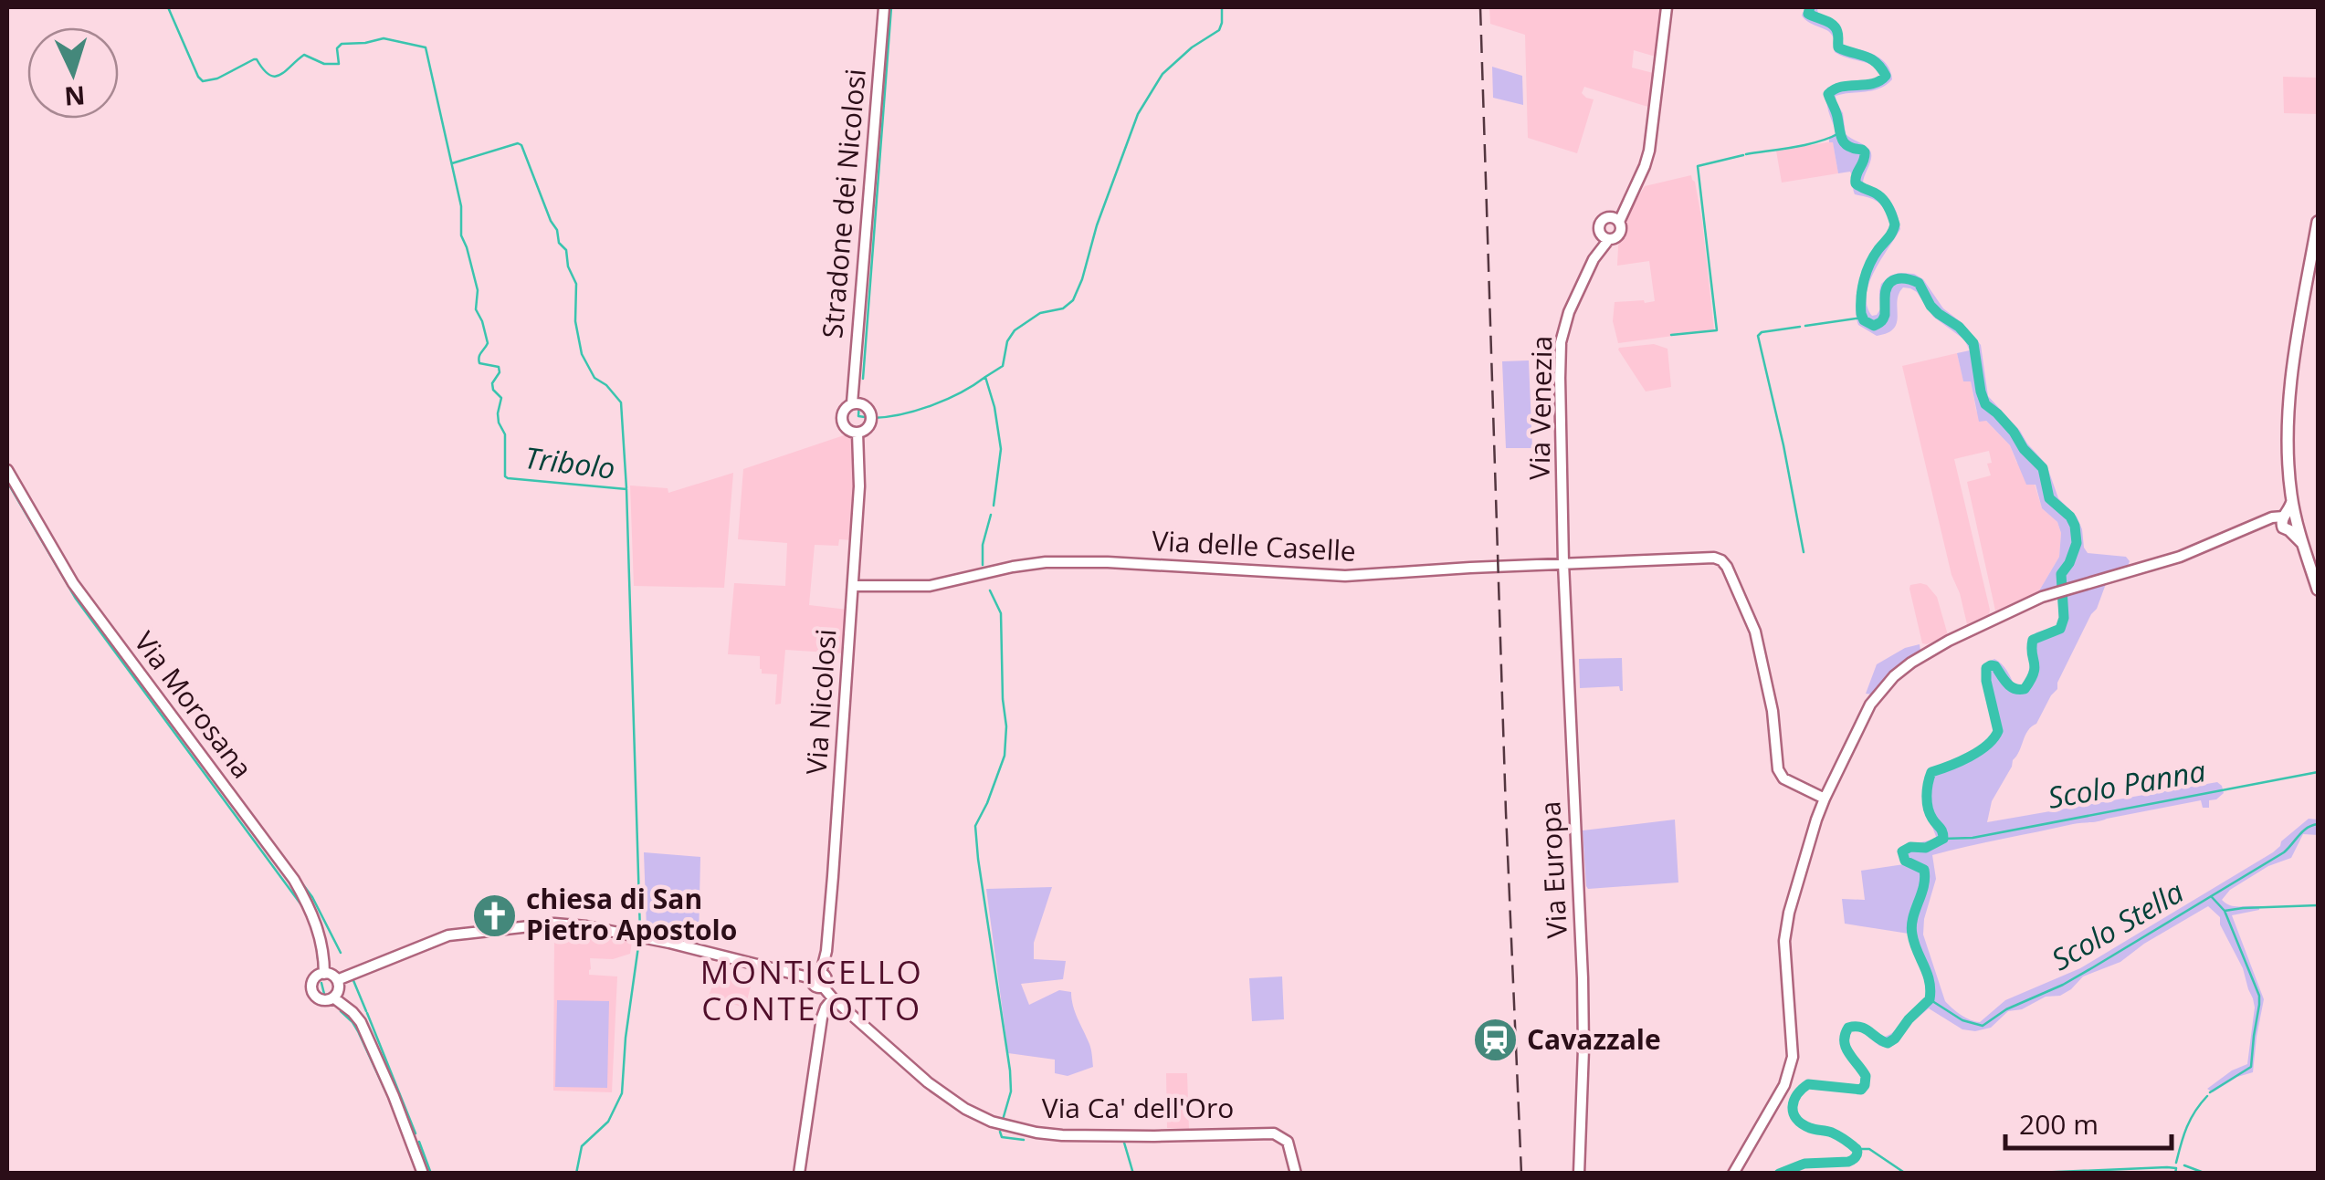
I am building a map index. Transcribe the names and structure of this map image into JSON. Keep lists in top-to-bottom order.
{
  "streets": {
    "street": [
      "Stradone dei Nicolosi",
      "Via Venezia",
      "Via delle Caselle",
      "Via Nicolosi",
      "Via Morosana",
      "Via Europa",
      "Via Ca' dell'Oro"
    ]
  },
  "crossings": [
    ["Stradone dei Nicolosi", "Via Nicolosi"],
    ["Via Venezia", "Via delle Caselle"],
    ["Via Venezia", "Via Europa"],
    ["Via delle Caselle", "Via Nicolosi"],
    ["Via delle Caselle", "Via Europa"],
    ["Via Nicolosi", "Via Ca' dell'Oro"],
    ["Via Morosana", "Via Ca' dell'Oro"]
  ],
  "districts": ["MONTICELLO CONTE OTTO"],
  "water": ["Tribolo", "Scolo Panna", "Scolo Stella"],
  "places": {
    "church": ["chiesa di San Pietro Apostolo"],
    "station": ["Cavazzale"]
  },
  "scale_bar": "200 m",
  "north": "bottom"
}
